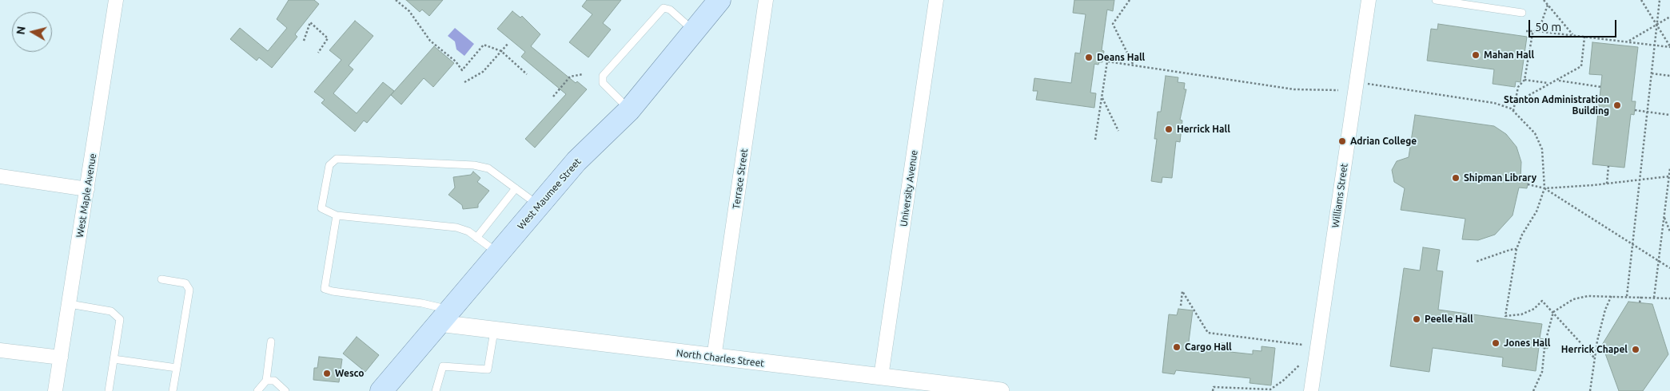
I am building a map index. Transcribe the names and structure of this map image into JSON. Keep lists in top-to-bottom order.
{
  "streets": {
    "main road": ["West Maumee Street"],
    "street": [
      "Terrace Street",
      "University Avenue",
      "West Maple Avenue",
      "Williams Street",
      "North Charles Street"
    ]
  },
  "crossings": [
    ["Terrace Street", "North Charles Street"],
    ["University Avenue", "North Charles Street"],
    ["West Maumee Street", "North Charles Street"]
  ],
  "places": [
    "Mahan Hall",
    "Deans Hall",
    "Stanton Administration Building",
    "Herrick Hall",
    "Adrian College",
    "Shipman Library",
    "Peelle Hall",
    "Jones Hall",
    "Cargo Hall",
    "Herrick Chapel",
    "Wesco"
  ],
  "scale_bar": "50 m",
  "north": "left"
}
